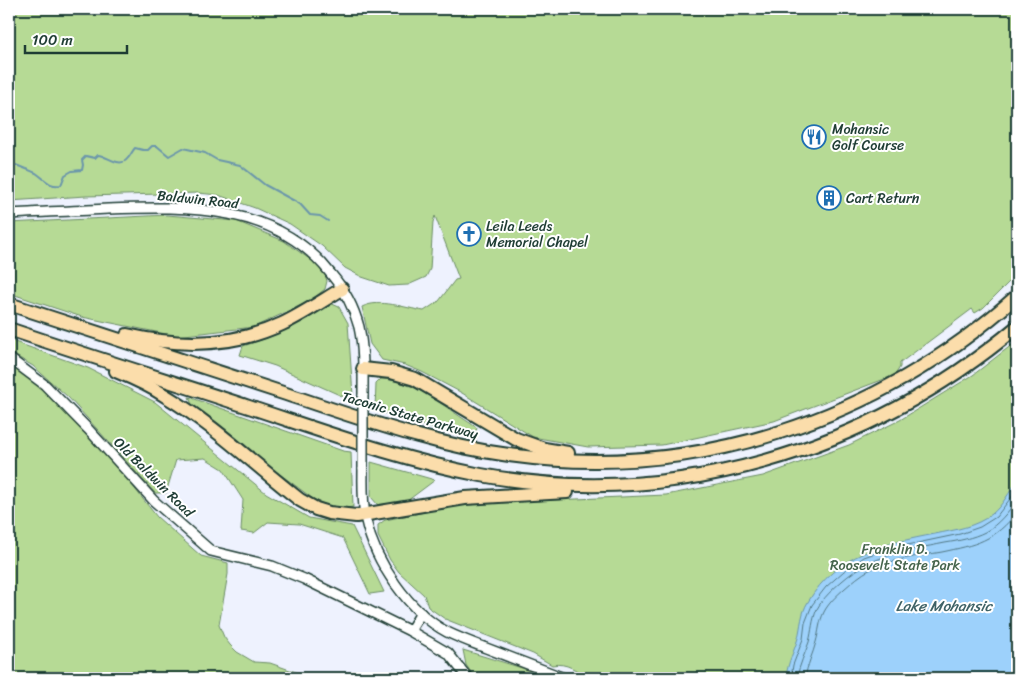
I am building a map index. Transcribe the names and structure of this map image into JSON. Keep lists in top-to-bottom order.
{
  "streets": {
    "highway": ["Taconic State Parkway"],
    "street": ["Baldwin Road", "Old Baldwin Road"]
  },
  "water": ["Lake Mohansic"],
  "parks": ["Franklin D. Roosevelt State Park"],
  "places": {
    "restaurant": ["Mohansic Golf Course"],
    "building": ["Cart Return"],
    "church": ["Leila Leeds Memorial Chapel"]
  },
  "scale_bar": "100 m"
}
